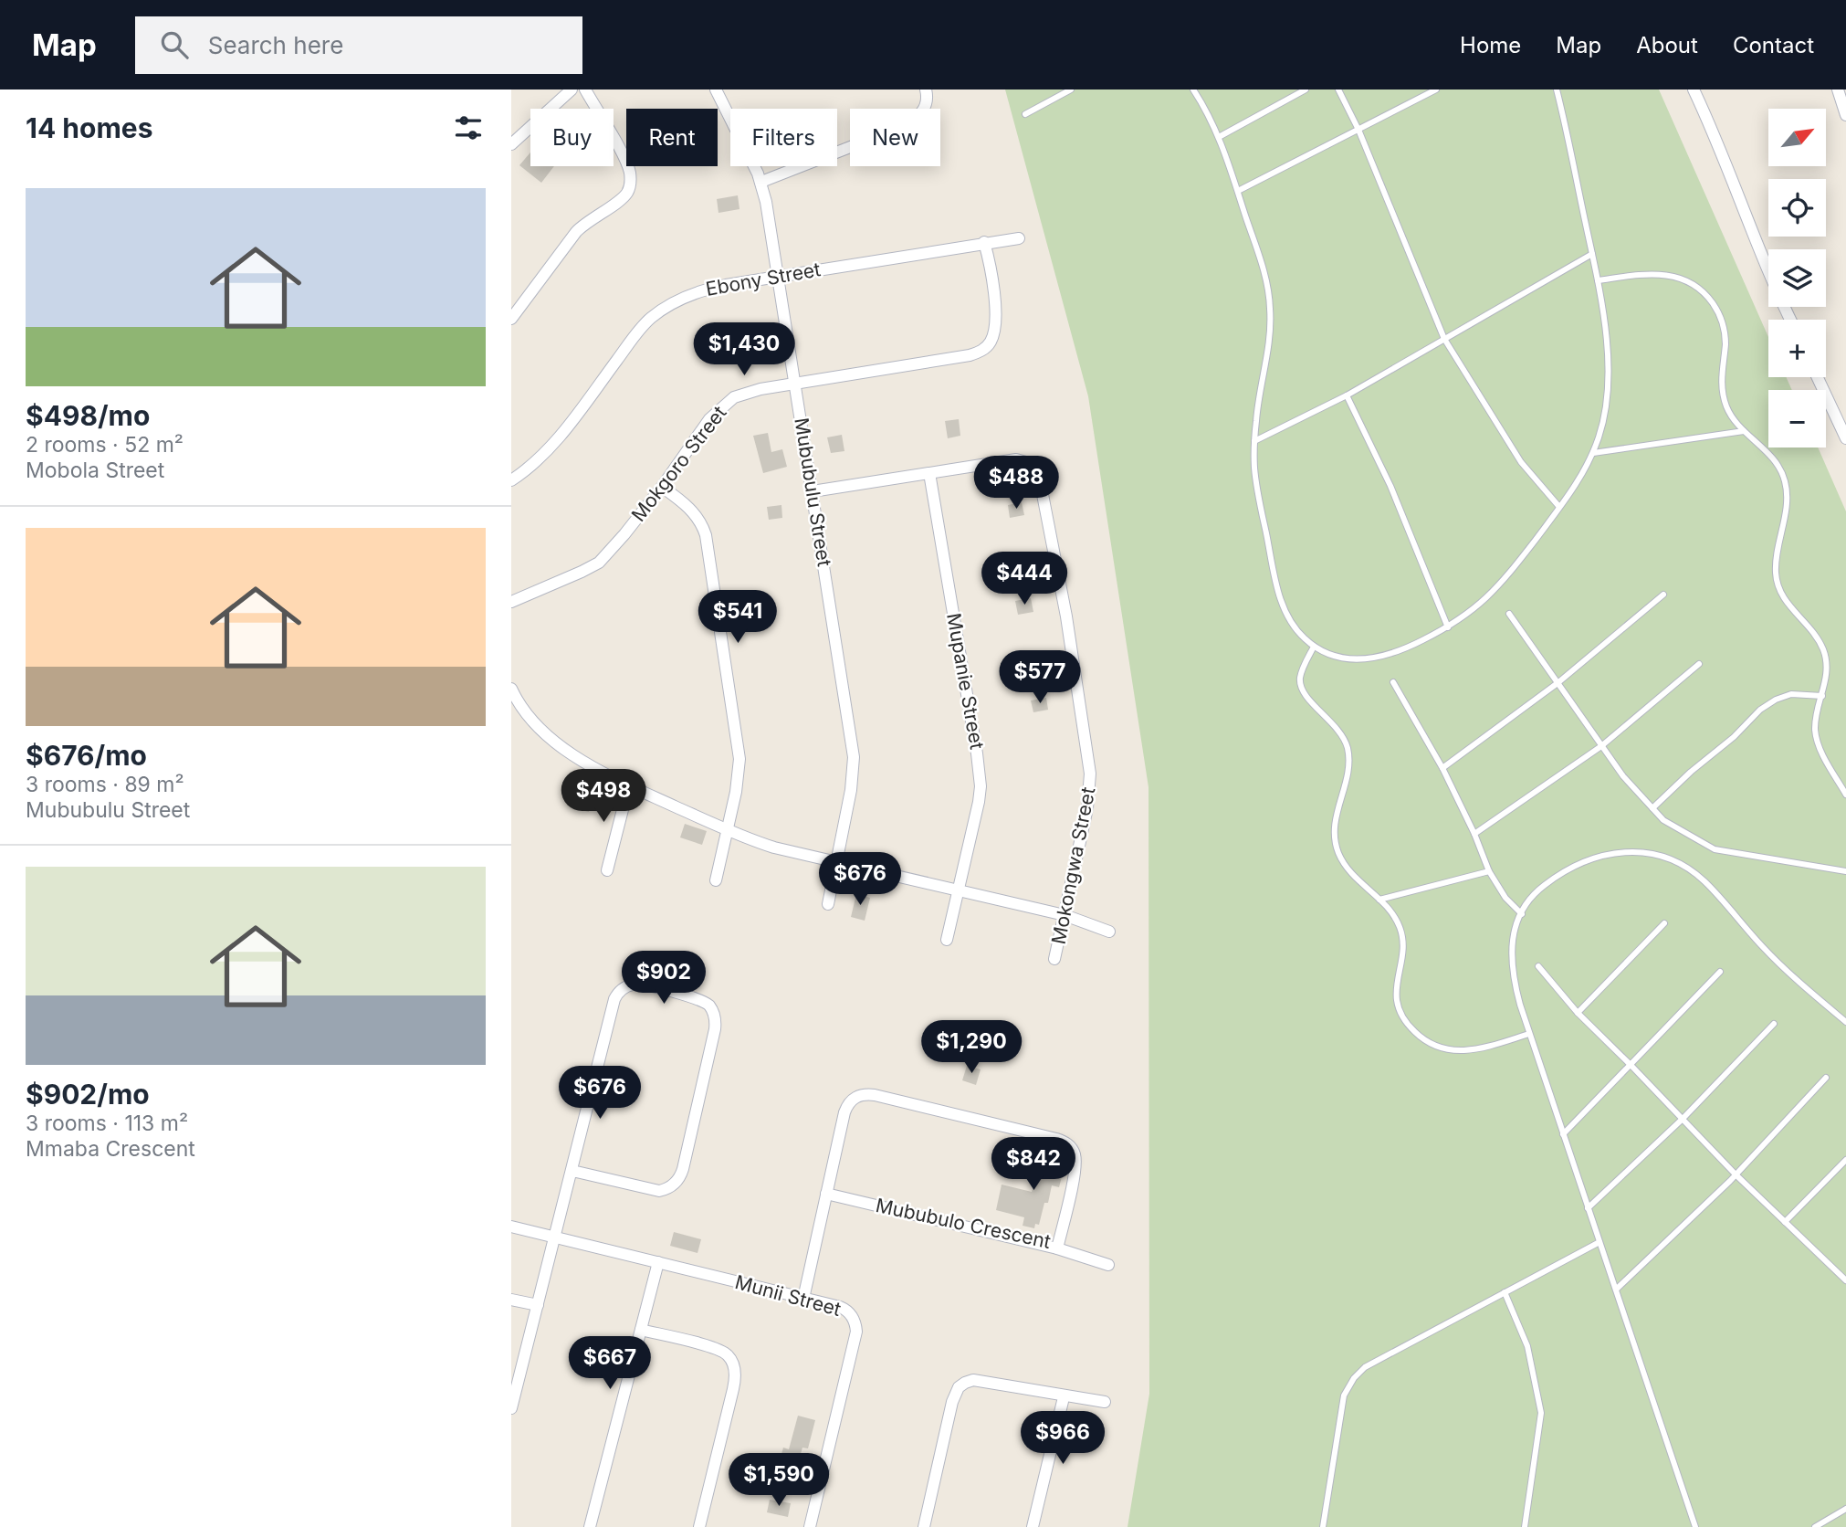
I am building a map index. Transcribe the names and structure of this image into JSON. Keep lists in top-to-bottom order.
{
  "streets": {
    "street": [
      "Ebony Street",
      "Mokgoro Street",
      "Mububulu Street",
      "Mupanie Street",
      "Mokongwa Street",
      "Mububulo Crescent",
      "Munii Street"
    ]
  },
  "crossings": [
    ["Ebony Street", "Mokgoro Street"],
    ["Ebony Street", "Mububulu Street"],
    ["Mokgoro Street", "Mububulu Street"],
    ["Mububulu Street", "Mokongwa Street"],
    ["Mupanie Street", "Mokongwa Street"],
    ["Mububulo Crescent", "Munii Street"]
  ],
  "north": "top right",
  "page": {
    "header": "Map",
    "search": "Search here",
    "nav": [
      "Home",
      "Map",
      "About",
      "Contact"
    ],
    "heading": "14 homes",
    "map_buttons": ["+", "−"],
    "chip": [
      "Buy",
      "Rent",
      "Filters",
      "New"
    ],
    "list": [
      {
        "name": "$498/mo",
        "note": "2 rooms · 52 m² · Mobola Street"
      },
      {
        "name": "$676/mo",
        "note": "3 rooms · 89 m² · Mububulu Street"
      },
      {
        "name": "$902/mo",
        "note": "3 rooms · 113 m² · Mmaba Crescent"
      }
    ],
    "price": [
      "$1,430",
      "$488",
      "$444",
      "$541",
      "$577",
      "$498",
      "$676",
      "$902",
      "$1,290",
      "$676",
      "$842",
      "$667",
      "$966",
      "$1,590"
    ]
  }
}
